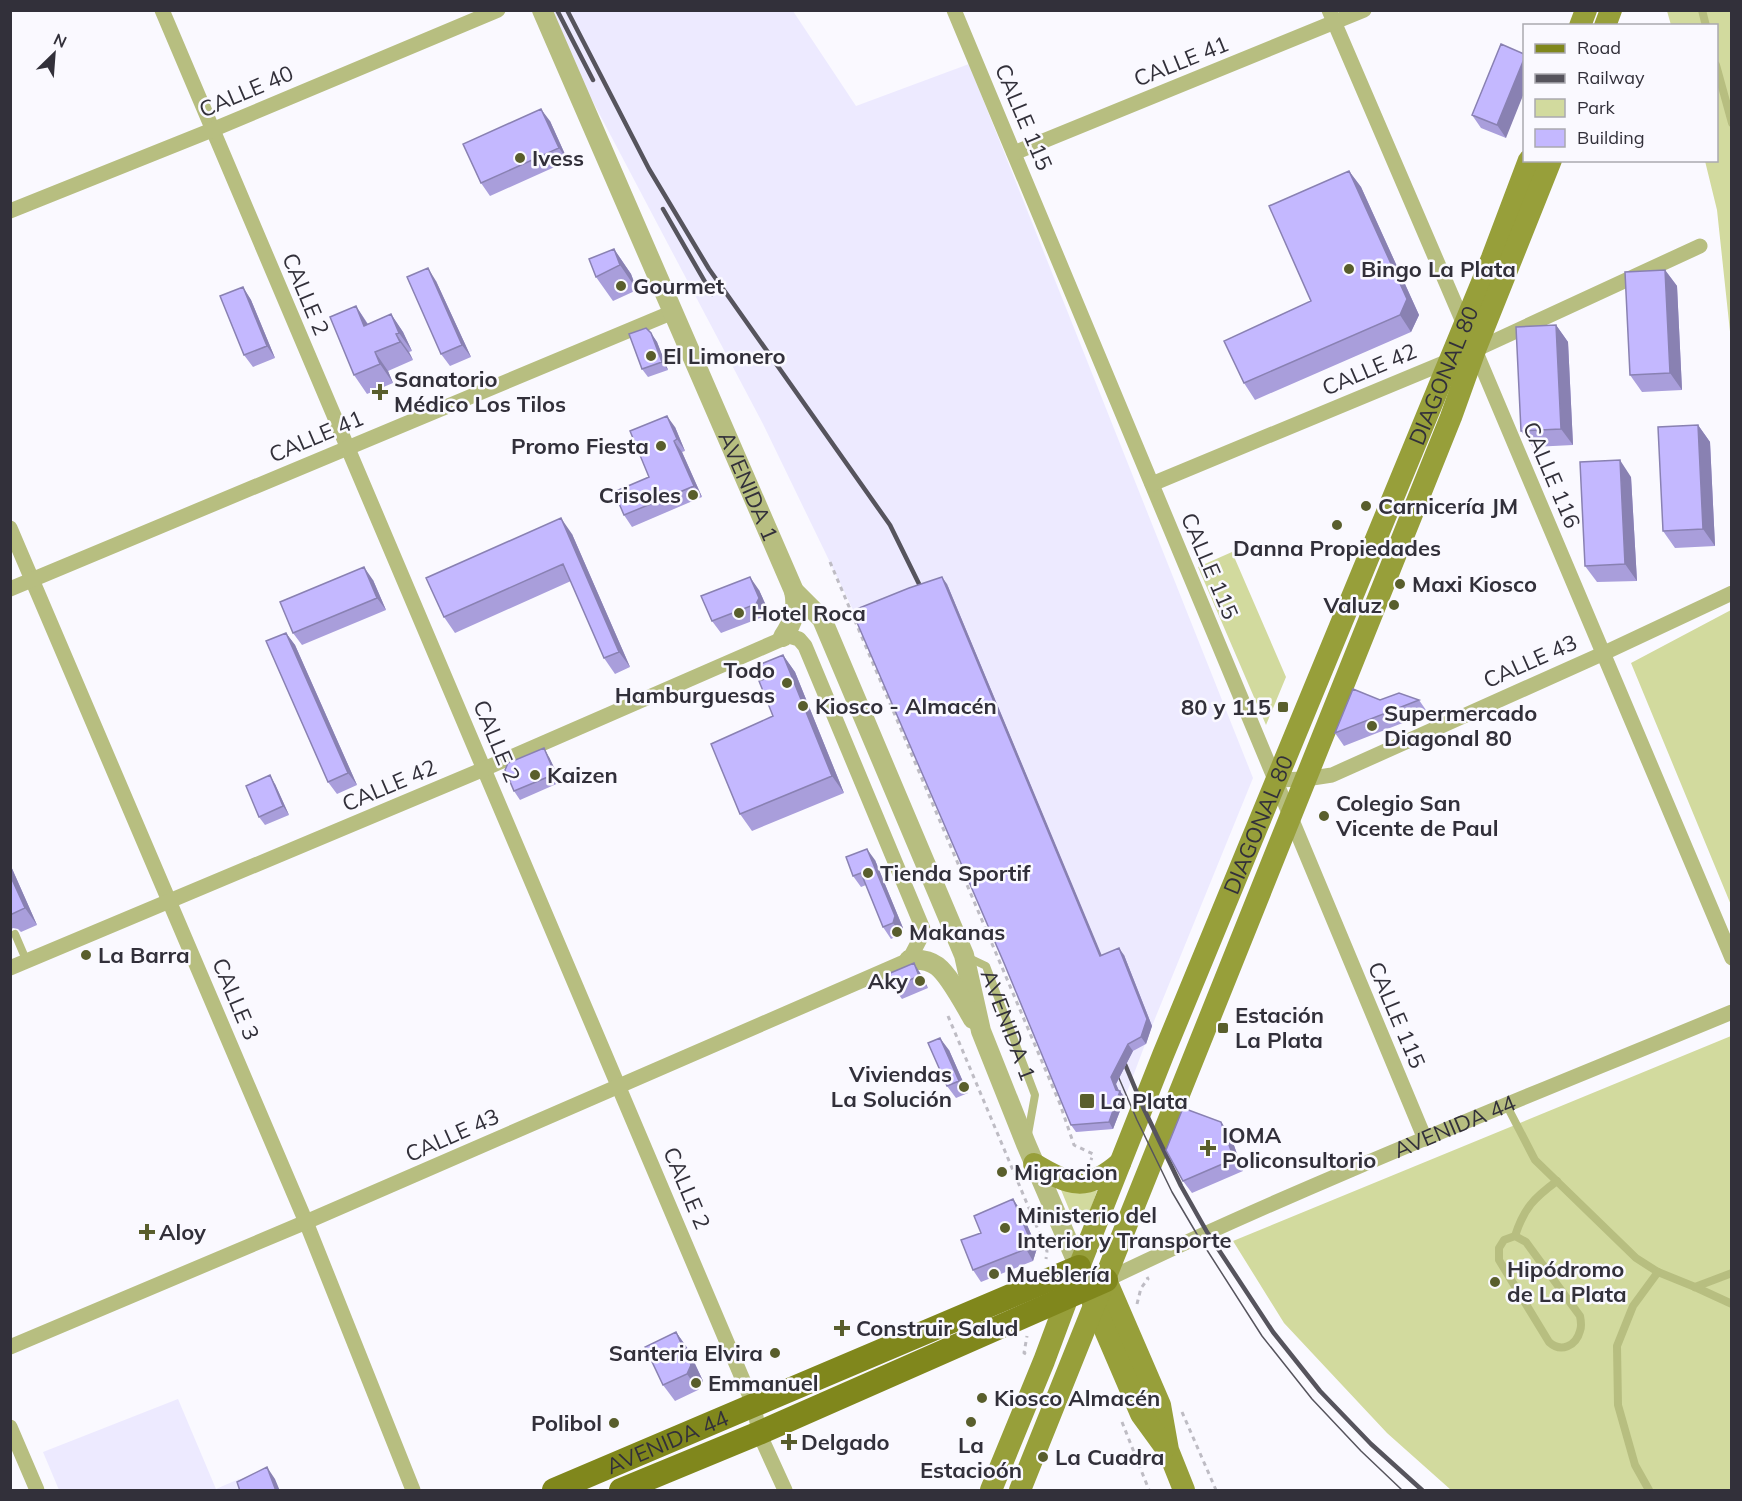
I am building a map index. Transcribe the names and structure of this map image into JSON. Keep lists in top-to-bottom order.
{
  "streets": {
    "main road": ["DIAGONAL 80", "AVENIDA 1", "AVENIDA 44"],
    "street": [
      "CALLE 41",
      "CALLE 40",
      "CALLE 115",
      "CALLE 2",
      "CALLE 42",
      "CALLE 116",
      "CALLE 43",
      "CALLE 3"
    ]
  },
  "crossings": [
    ["CALLE 41", "CALLE 115"],
    ["CALLE 41", "CALLE 2"],
    ["CALLE 41", "CALLE 116"],
    ["CALLE 41", "AVENIDA 1"],
    ["CALLE 41", "CALLE 3"],
    ["CALLE 40", "CALLE 2"],
    ["CALLE 115", "CALLE 42"],
    ["CALLE 115", "DIAGONAL 80"],
    ["CALLE 115", "CALLE 43"],
    ["CALLE 115", "AVENIDA 44"],
    ["CALLE 2", "CALLE 42"],
    ["CALLE 2", "CALLE 43"],
    ["CALLE 2", "AVENIDA 44"],
    ["CALLE 42", "DIAGONAL 80"],
    ["CALLE 42", "CALLE 116"],
    ["CALLE 42", "CALLE 3"],
    ["DIAGONAL 80", "CALLE 116"],
    ["DIAGONAL 80", "AVENIDA 1"],
    ["DIAGONAL 80", "CALLE 43"],
    ["DIAGONAL 80", "AVENIDA 44"],
    ["CALLE 116", "CALLE 43"],
    ["AVENIDA 1", "AVENIDA 44"],
    ["CALLE 43", "CALLE 3"]
  ],
  "places": {
    "other": [
      "Ivess",
      "Bingo La Plata",
      "Gourmet",
      "El Limonero",
      "Promo Fiesta",
      "Crisoles",
      "Carnicería JM",
      "Danna Propiedades",
      "Maxi Kiosco",
      "Valuz",
      "Hotel Roca",
      "Todo Hamburguesas",
      "Kiosco - Almacén",
      "Supermercado Diagonal 80",
      "Kaizen",
      "Colegio San Vicente de Paul",
      "Tienda Sportif",
      "Makanas",
      "La Barra",
      "Aky",
      "Viviendas La Solución",
      "Migracion",
      "Ministerio del Interior y Transporte",
      "Mueblería",
      "Hipódromo de La Plata",
      "Santeria Elvira",
      "Emmanuel",
      "Kiosco Almacén",
      "La Estacioón",
      "Polibol",
      "La Cuadra"
    ],
    "health": [
      "Sanatorio Médico Los Tilos",
      "IOMA Policonsultorio",
      "Aloy",
      "Construir Salud",
      "Delgado"
    ],
    "transit": ["80 y 115", "Estación La Plata", "La Plata"]
  },
  "legend": [
    "Road",
    "Railway",
    "Park",
    "Building"
  ],
  "north": "top right"
}
